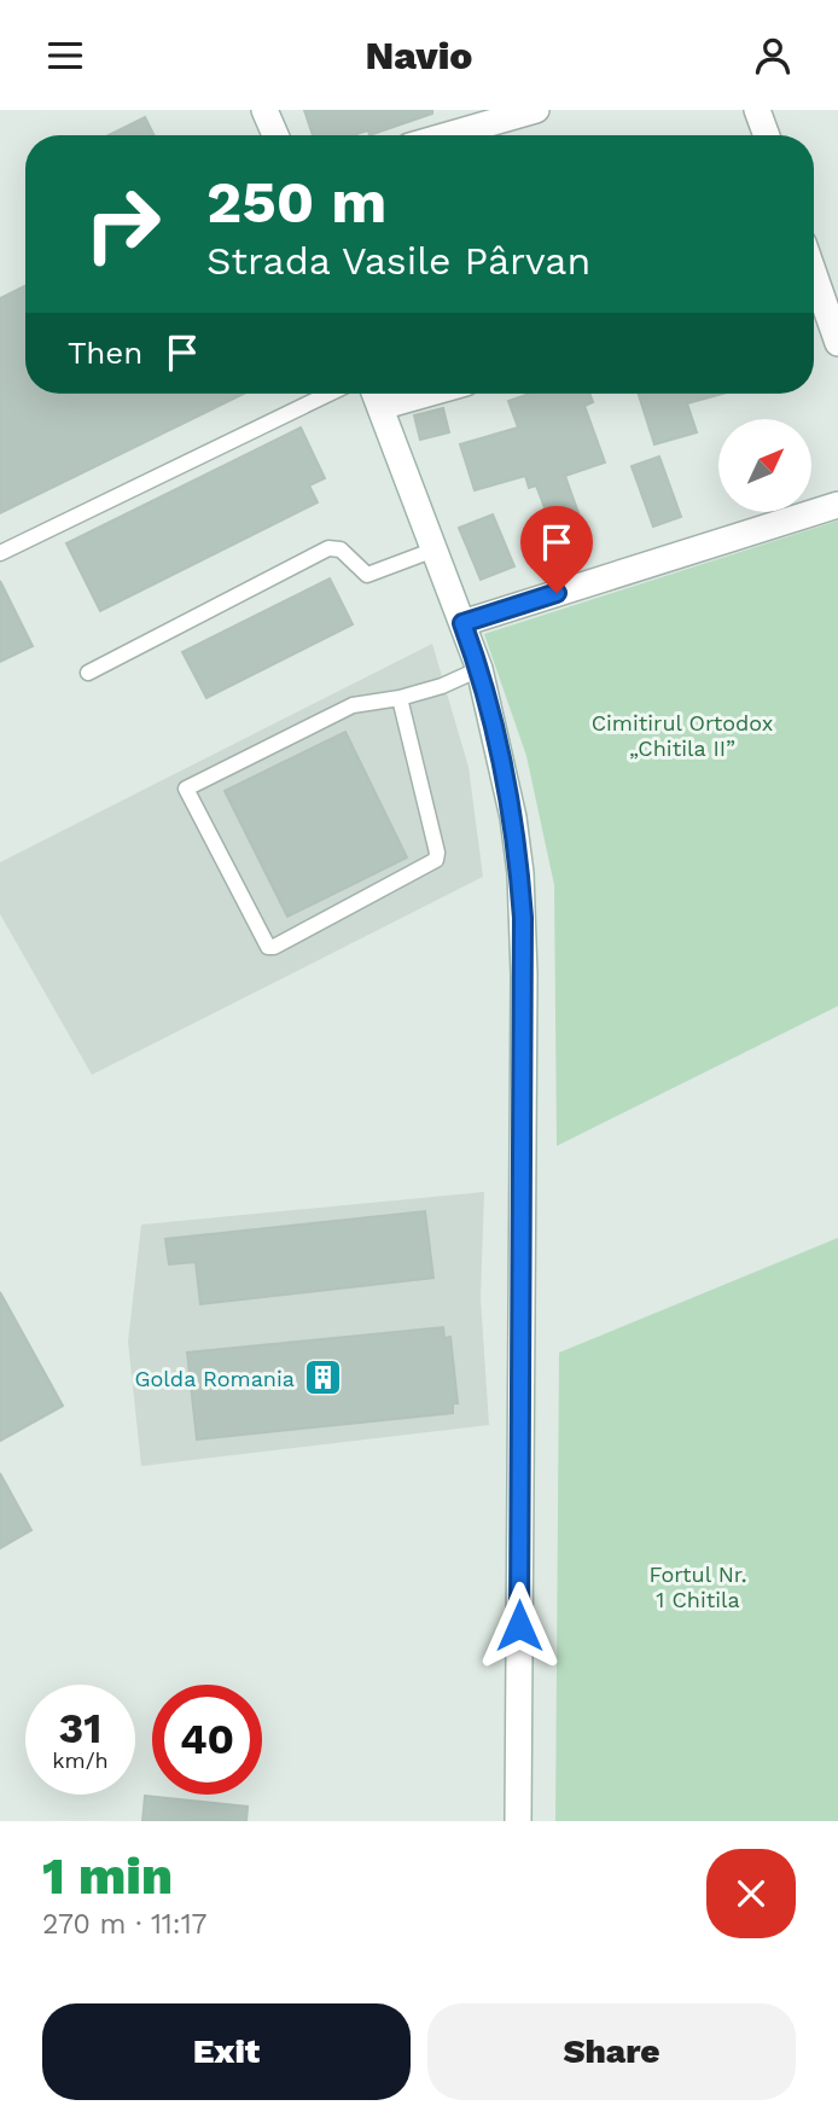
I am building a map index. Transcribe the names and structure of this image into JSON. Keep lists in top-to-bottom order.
{
  "parks": ["Cimitirul Ortodox „Chitila II”", "Fortul Nr. 1 Chitila"],
  "places": {
    "building": ["Golda Romania"]
  },
  "north": "top right",
  "page": {
    "header": "Navio",
    "turn": ["250 m", "Strada Vasile Pârvan"],
    "then": "Then",
    "speed": "31 km/h",
    "limit": "40",
    "heading": ["1 min", "270 m · 11:17"],
    "buttons": ["Exit", "Share"]
  }
}
